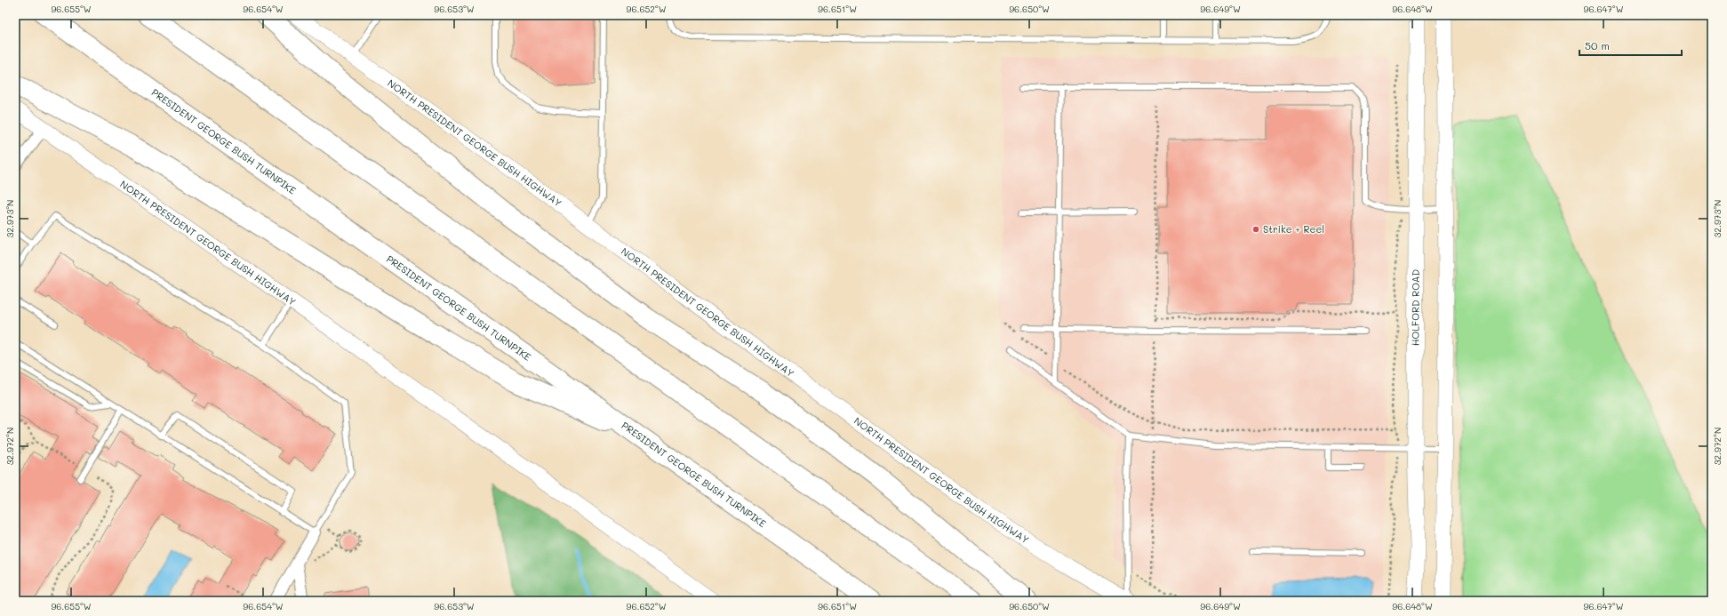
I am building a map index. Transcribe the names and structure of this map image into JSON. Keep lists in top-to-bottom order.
{
  "streets": {
    "highway": ["PRESIDENT GEORGE BUSH TURNPIKE"],
    "main road": ["NORTH PRESIDENT GEORGE BUSH HIGHWAY", "HOLFORD ROAD"]
  },
  "places": ["Strike + Reel"],
  "scale_bar": "50 m",
  "coordinates": [
    "96.655°W",
    "96.654°W",
    "96.653°W",
    "96.652°W",
    "96.651°W",
    "96.650°W",
    "96.649°W",
    "96.648°W",
    "96.647°W",
    "32.973°N",
    "32.972°N"
  ]
}
